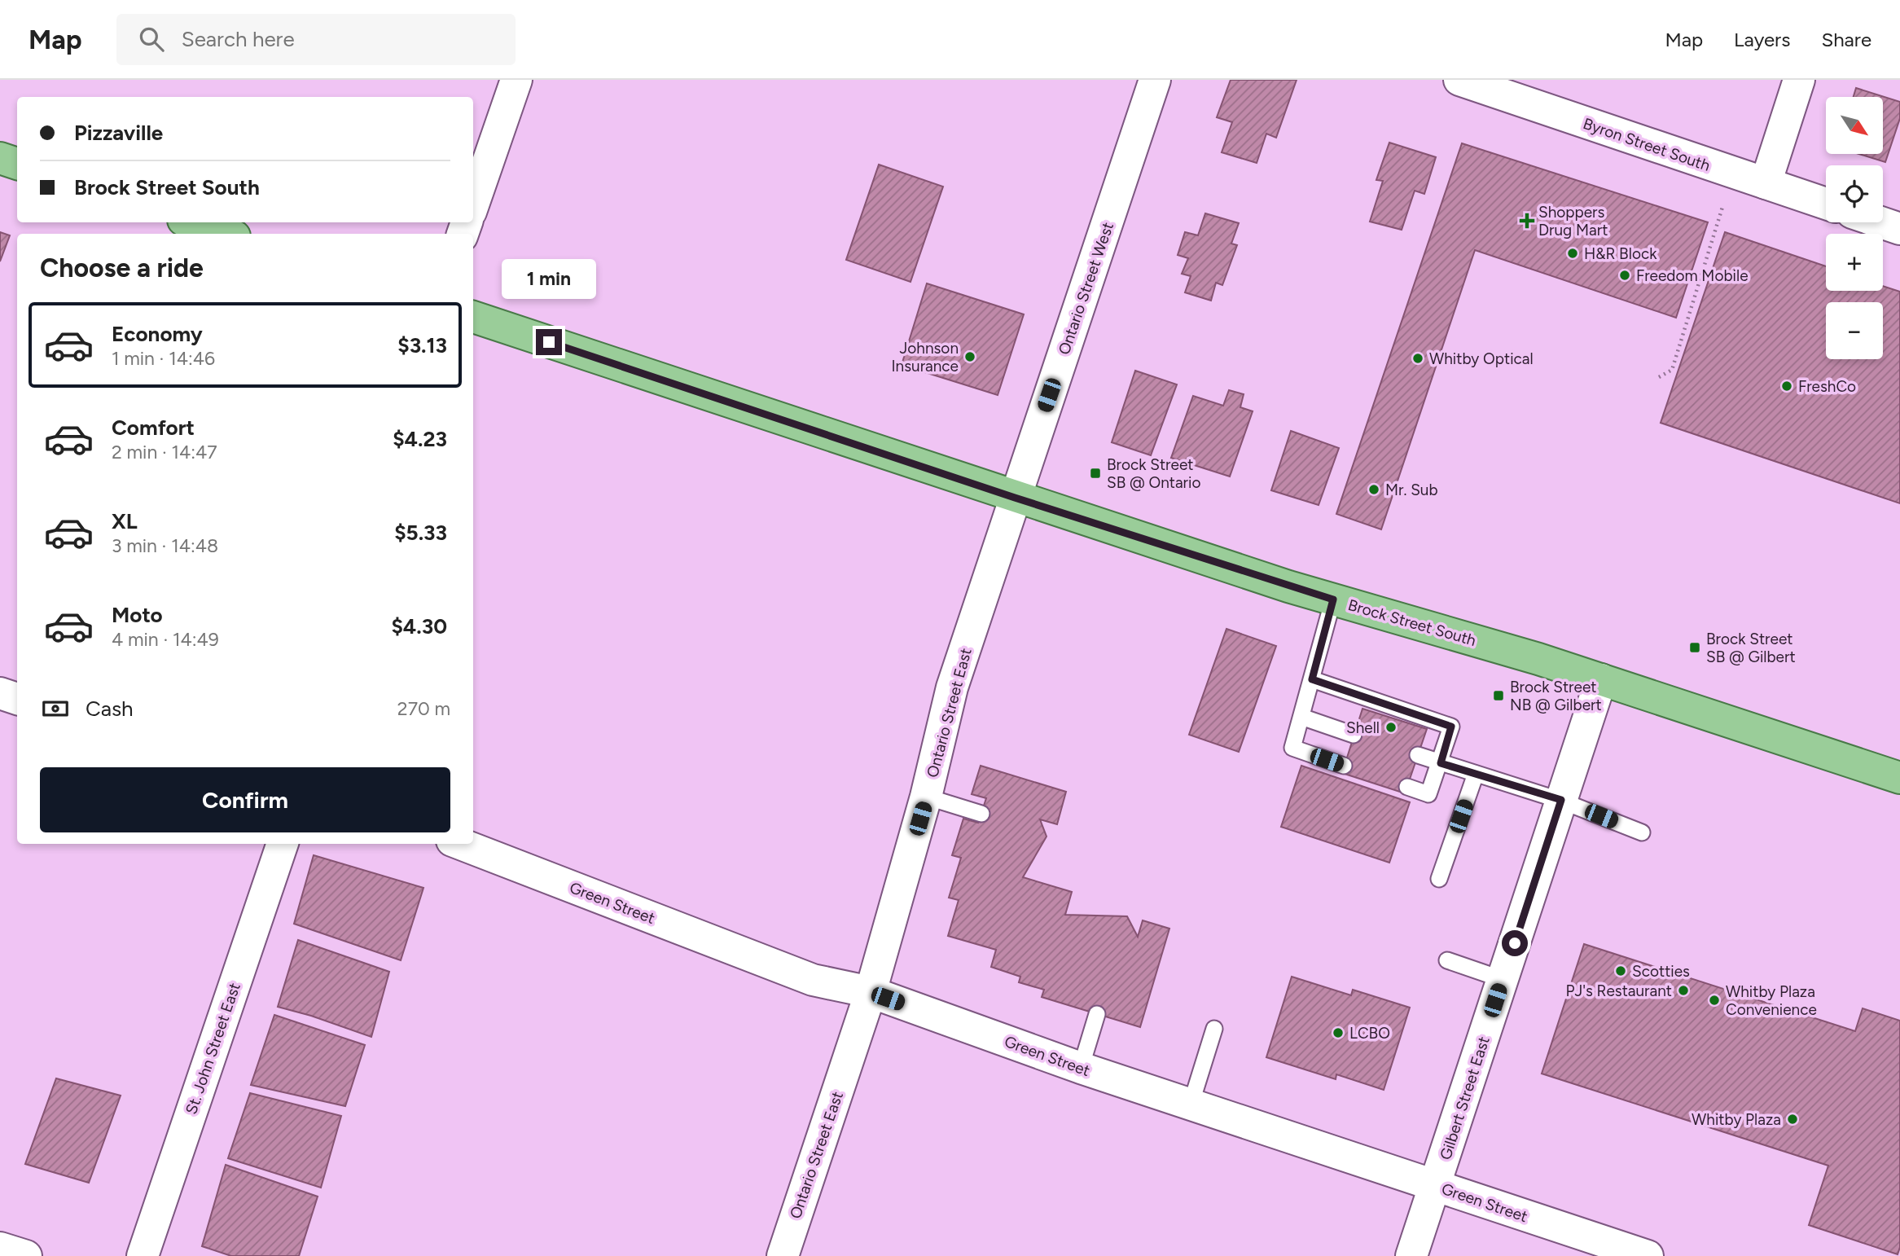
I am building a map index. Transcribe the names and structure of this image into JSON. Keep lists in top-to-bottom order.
{
  "streets": {
    "main road": ["Brock Street South"],
    "street": [
      "Byron Street South",
      "Ontario Street West",
      "Ontario Street East",
      "Green Street",
      "St. John Street East",
      "Gilbert Street East"
    ]
  },
  "crossings": [
    ["Ontario Street West", "Brock Street South"],
    ["Ontario Street West", "Ontario Street East"],
    ["Brock Street South", "Ontario Street East"],
    ["Brock Street South", "Gilbert Street East"],
    ["Ontario Street East", "Green Street"],
    ["Green Street", "Gilbert Street East"]
  ],
  "places": {
    "health": ["Shoppers Drug Mart"],
    "other": [
      "H&R Block",
      "Freedom Mobile",
      "Johnson Insurance",
      "Whitby Optical",
      "FreshCo",
      "Mr. Sub",
      "Shell",
      "Scotties",
      "PJ's Restaurant",
      "Whitby Plaza Convenience",
      "LCBO",
      "Whitby Plaza"
    ],
    "transit": ["Brock Street SB @ Ontario", "Brock Street SB @ Gilbert", "Brock Street NB @ Gilbert"]
  },
  "north": "bottom right",
  "page": {
    "header": "Map",
    "search": "Search here",
    "nav": ["Map", "Layers", "Share"],
    "map_buttons": ["+", "−"],
    "banner": ["Pizzaville", "Brock Street South"],
    "heading": "Choose a ride",
    "bubble": "1 min",
    "list": [
      {
        "name": "Economy",
        "note": "1 min · 14:46",
        "value": "$3.13"
      },
      {
        "name": "Comfort",
        "note": "2 min · 14:47",
        "value": "$4.23"
      },
      {
        "name": "XL",
        "note": "3 min · 14:48",
        "value": "$5.33"
      },
      {
        "name": "Moto",
        "note": "4 min · 14:49",
        "value": "$4.30"
      }
    ],
    "pay": ["Cash", "270 m"],
    "buttons": "Confirm"
  }
}
